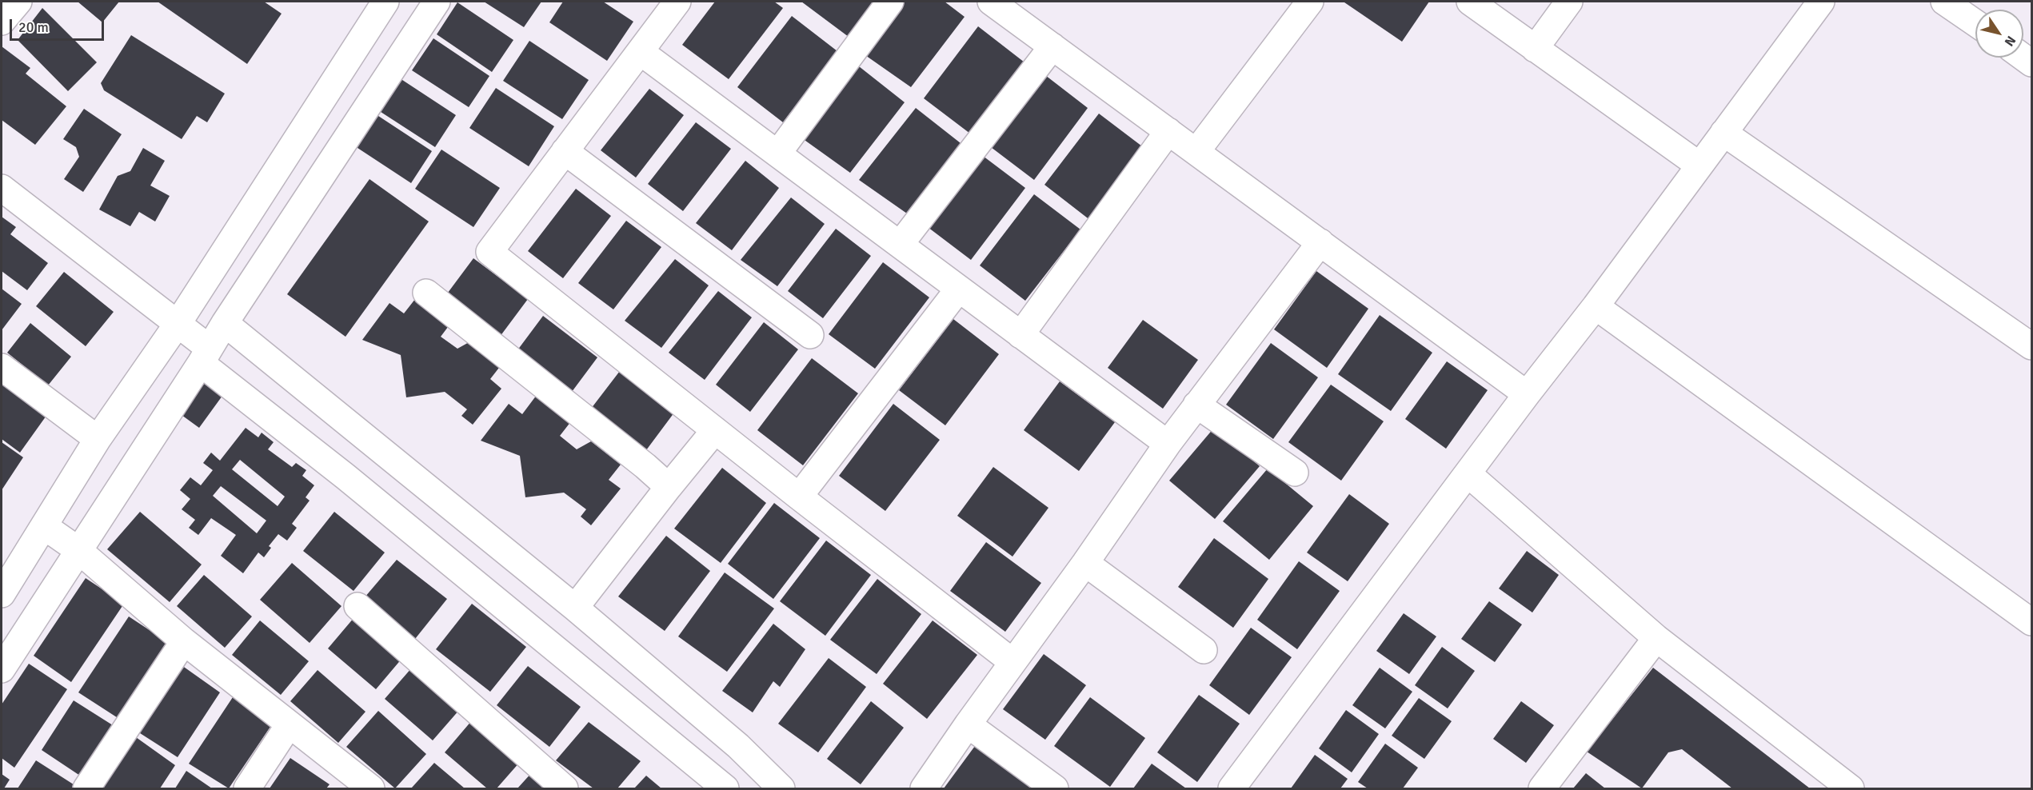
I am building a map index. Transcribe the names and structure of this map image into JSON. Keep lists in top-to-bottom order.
{
  "scale_bar": "20 m",
  "north": "bottom right"
}
